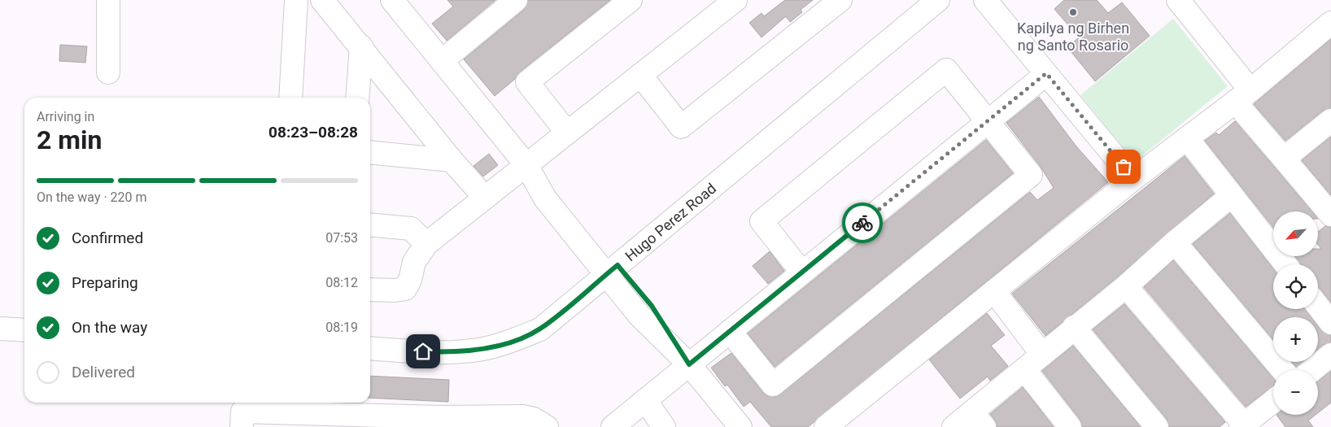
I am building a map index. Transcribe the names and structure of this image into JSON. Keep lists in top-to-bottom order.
{
  "streets": {
    "street": ["Hugo Perez Road"]
  },
  "places": ["Kapilya ng Birhen ng Santo Rosario"],
  "north": "bottom left",
  "page": {
    "heading": ["2 min", "Arriving in", "08:23–08:28"],
    "bar": "On the way · 220 m",
    "map_buttons": ["+", "−"],
    "list": [
      ["Confirmed", "07:53"],
      ["Preparing", "08:12"],
      ["On the way", "08:19"],
      "Delivered"
    ]
  }
}
